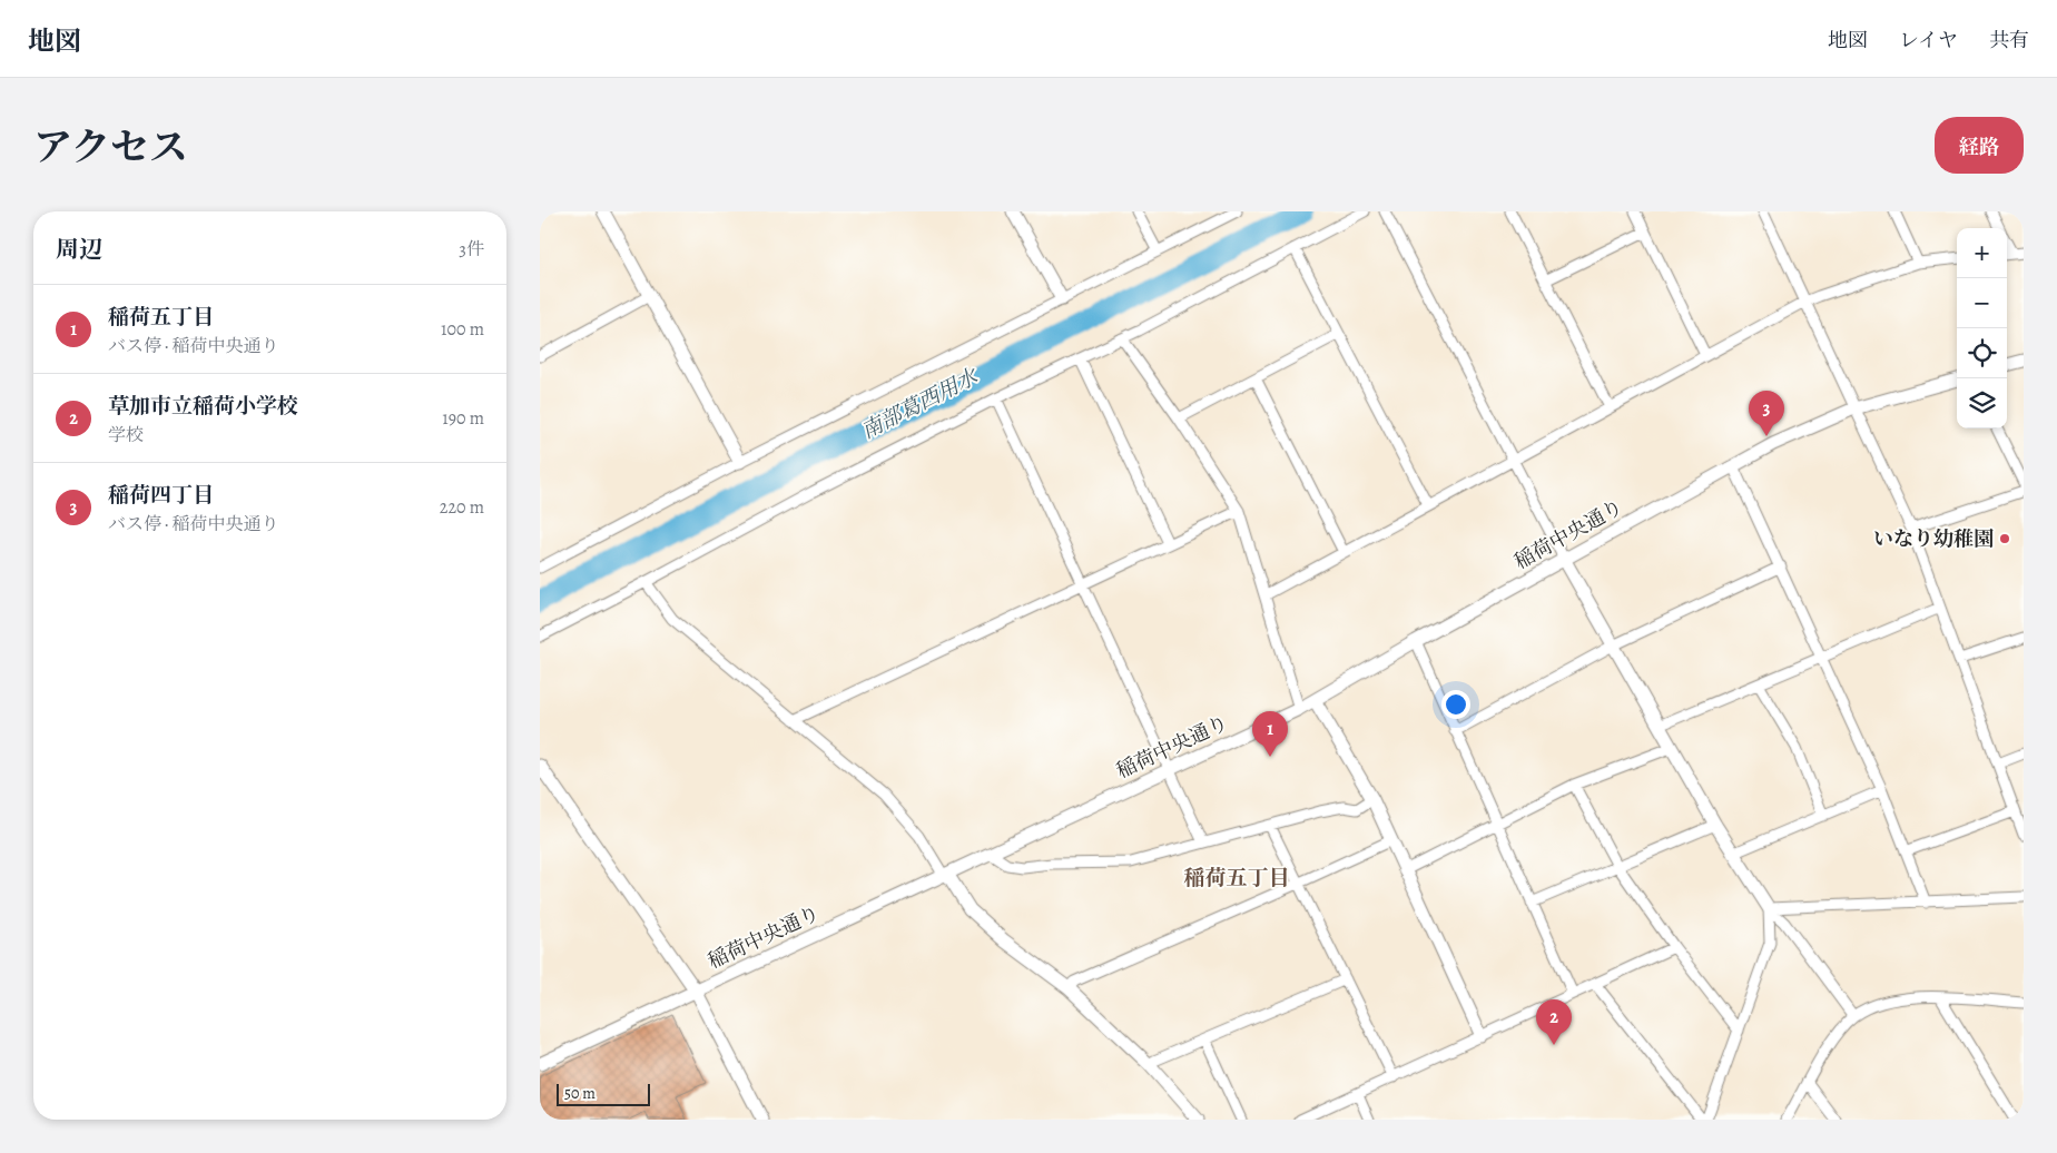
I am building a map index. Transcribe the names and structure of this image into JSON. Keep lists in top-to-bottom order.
{
  "streets": {
    "street": ["稲荷中央通り"]
  },
  "districts": ["稲荷五丁目"],
  "water": ["南部葛西用水"],
  "places": ["いなり幼稚園"],
  "scale_bar": "50 m",
  "page": {
    "header": "地図",
    "nav": ["地図", "レイヤ", "共有"],
    "title": "アクセス",
    "buttons": "経路",
    "heading": ["周辺", "3件"],
    "map_buttons": ["+", "−"],
    "list": [
      {
        "mark": "1",
        "name": "稲荷五丁目",
        "note": "バス停 · 稲荷中央通り",
        "value": "100 m"
      },
      {
        "mark": "2",
        "name": "草加市立稲荷小学校",
        "note": "学校",
        "value": "190 m"
      },
      {
        "mark": "3",
        "name": "稲荷四丁目",
        "note": "バス停 · 稲荷中央通り",
        "value": "220 m"
      }
    ],
    "pins": ["3", "1", "2"],
    "scale": "50 m"
  }
}
